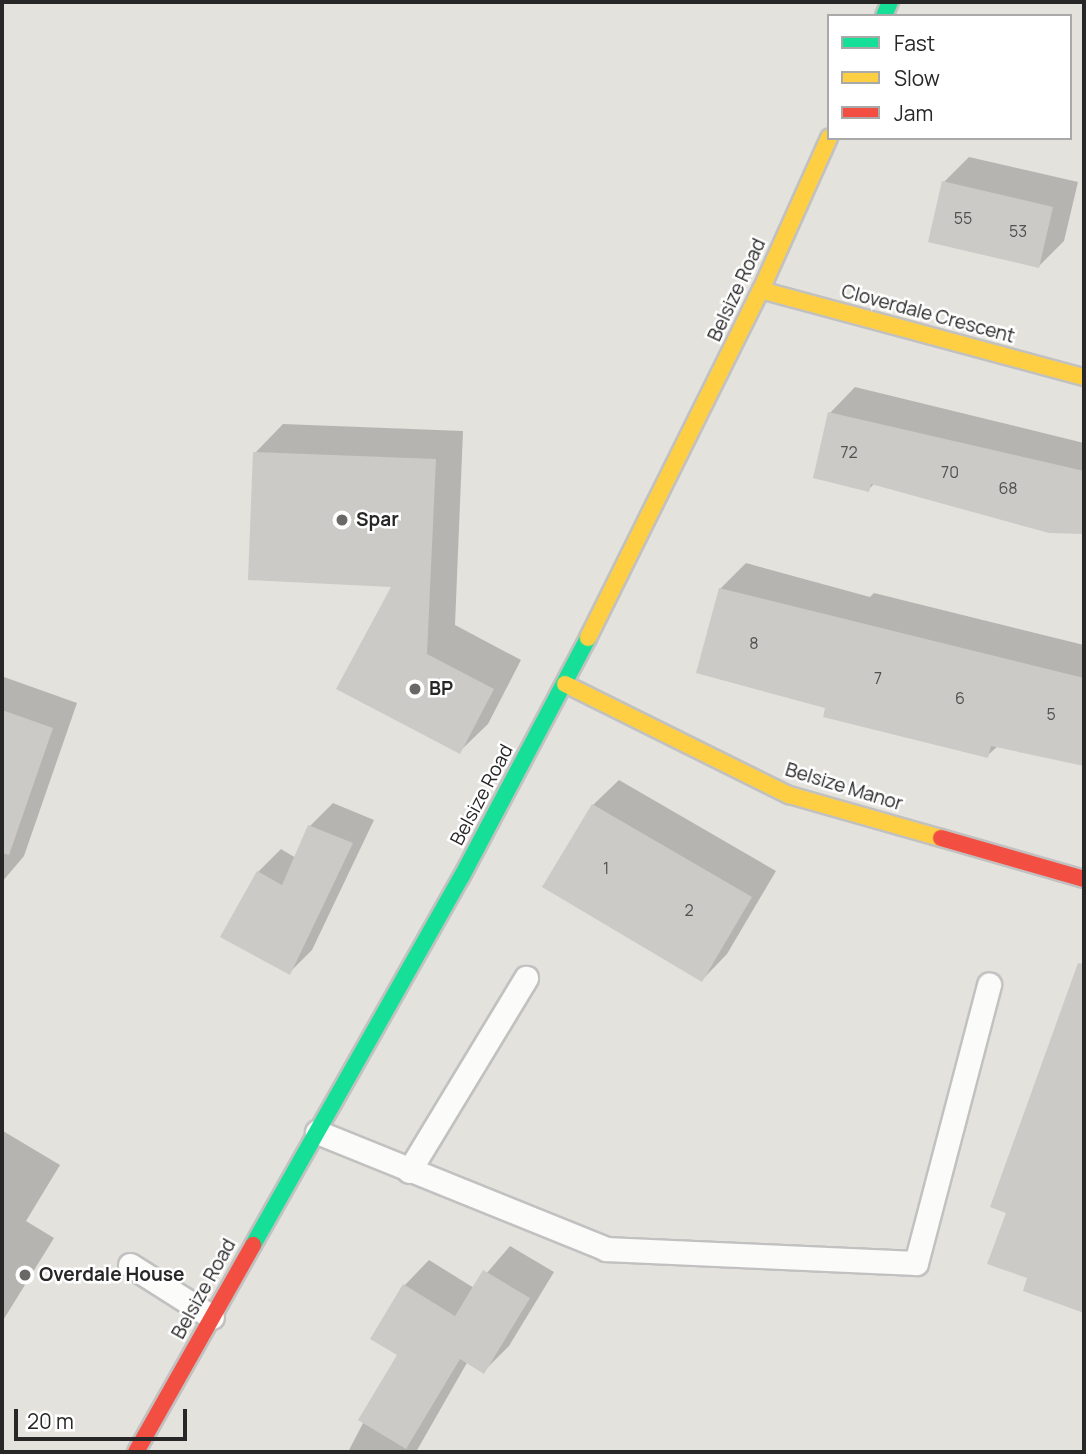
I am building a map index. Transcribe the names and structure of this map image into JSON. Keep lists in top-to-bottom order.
{
  "streets": {
    "street": ["Belsize Road", "Cloverdale Crescent", "Belsize Manor"]
  },
  "crossings": [
    ["Belsize Road", "Cloverdale Crescent"],
    ["Belsize Road", "Belsize Manor"]
  ],
  "places": ["Spar", "BP", "Overdale House"],
  "house_numbers": [
    "55",
    "53",
    "72",
    "70",
    "68",
    "8",
    "7",
    "6",
    "5",
    "1",
    "2"
  ],
  "legend": ["Fast", "Slow", "Jam"],
  "scale_bar": "20 m"
}
